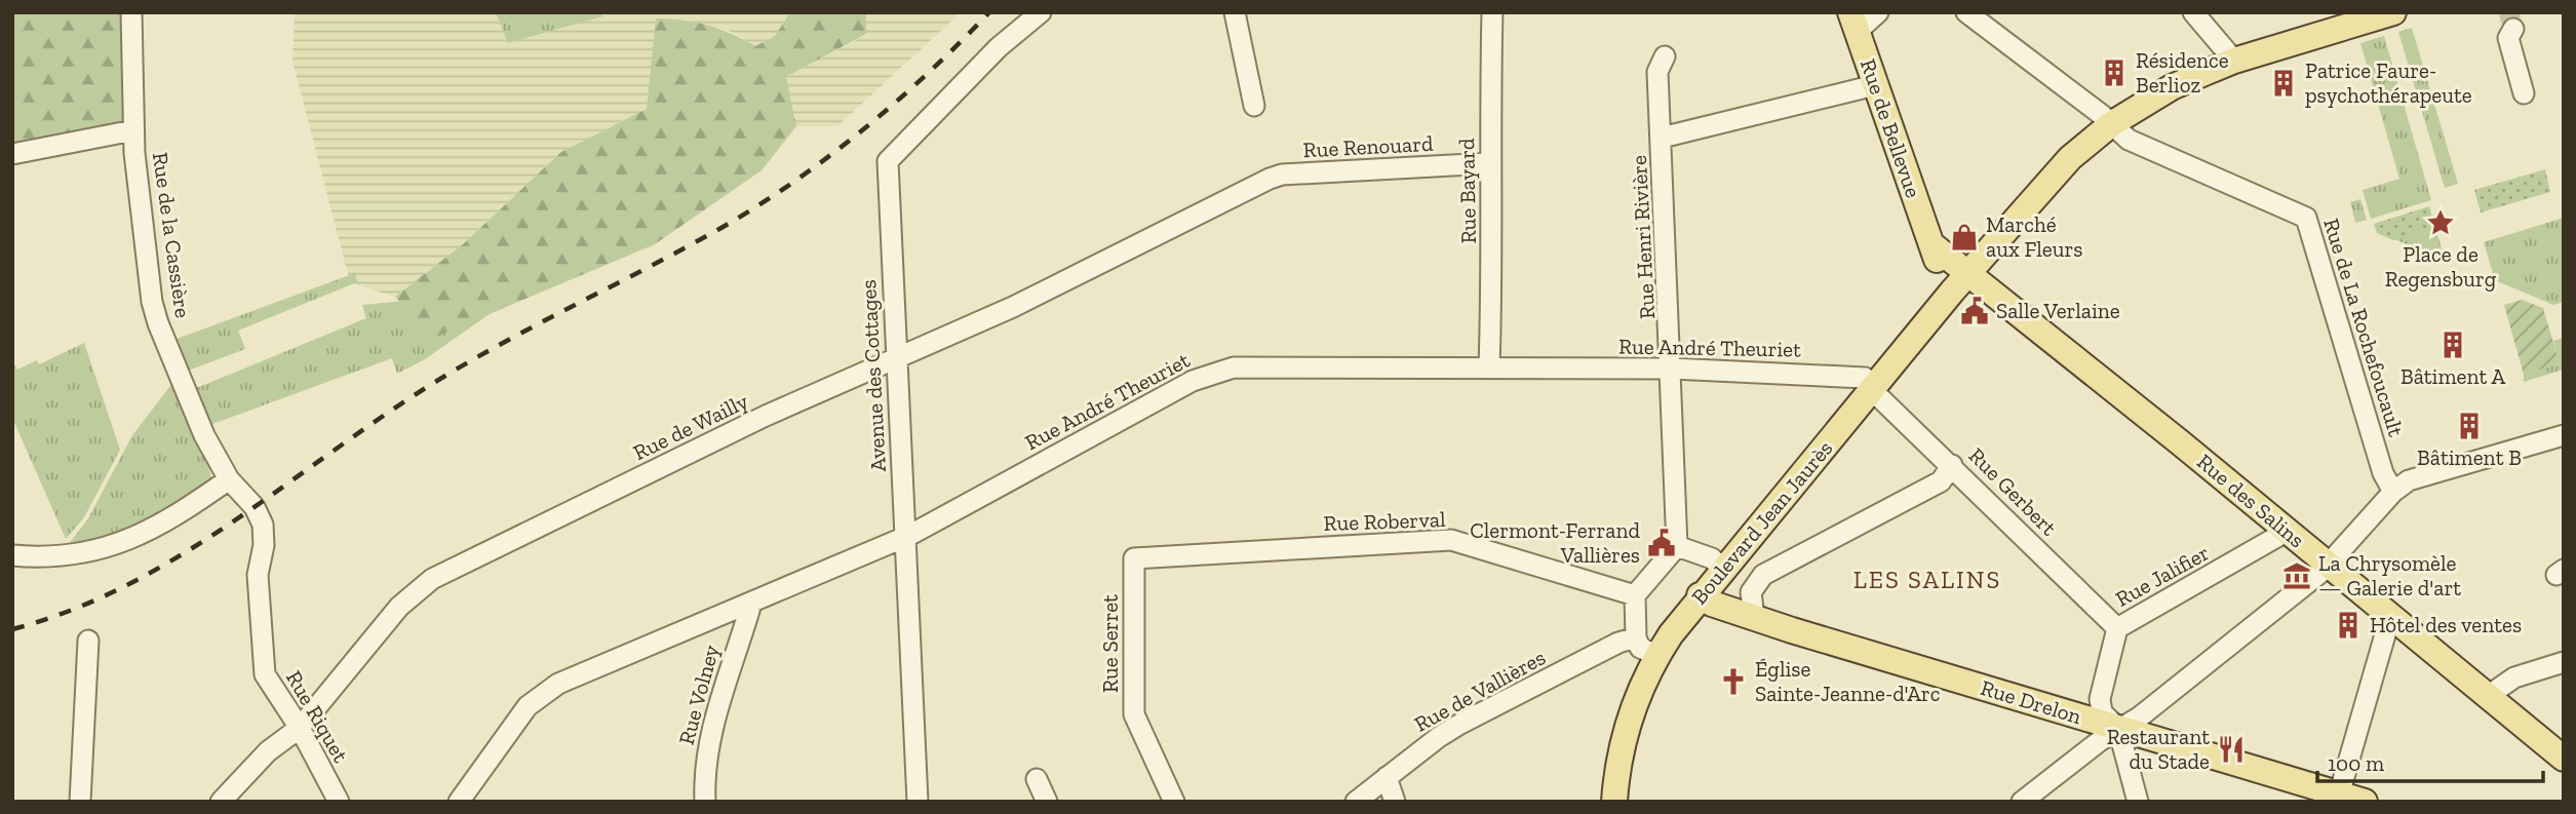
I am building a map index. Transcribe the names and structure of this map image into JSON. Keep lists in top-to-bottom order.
{
  "streets": {
    "main road": [
      "Rue de Bellevue",
      "Rue des Salins",
      "Boulevard Jean Jaurès",
      "Rue Drelon"
    ],
    "street": [
      "Rue Renouard",
      "Rue Bayard",
      "Rue de la Cassière",
      "Rue Henri Rivière",
      "Rue de La Rochefoucault",
      "Rue André Theuriet",
      "Avenue des Cottages",
      "Rue de Wailly",
      "Rue Gerbert",
      "Rue Roberval",
      "Rue Jalifier",
      "Rue Serret",
      "Rue de Vallières",
      "Rue Volney",
      "Rue Riquet"
    ]
  },
  "crossings": [
    ["Rue de Bellevue", "Boulevard Jean Jaurès"],
    ["Rue Renouard", "Rue Bayard"],
    ["Rue Renouard", "Rue de Wailly"],
    ["Rue Bayard", "Rue André Theuriet"],
    ["Rue de la Cassière", "Rue Riquet"],
    ["Rue Henri Rivière", "Rue André Theuriet"],
    ["Rue de La Rochefoucault", "Boulevard Jean Jaurès"],
    ["Rue André Theuriet", "Avenue des Cottages"],
    ["Rue André Theuriet", "Rue Gerbert"],
    ["Rue André Theuriet", "Boulevard Jean Jaurès"],
    ["Rue André Theuriet", "Rue Volney"],
    ["Avenue des Cottages", "Rue de Wailly"],
    ["Rue de Wailly", "Rue Riquet"],
    ["Rue Gerbert", "Boulevard Jean Jaurès"],
    ["Rue Gerbert", "Rue Jalifier"],
    ["Rue des Salins", "Boulevard Jean Jaurès"],
    ["Rue des Salins", "Rue Jalifier"],
    ["Rue Roberval", "Rue Serret"],
    ["Boulevard Jean Jaurès", "Rue Drelon"],
    ["Rue Jalifier", "Rue Drelon"]
  ],
  "districts": ["LES SALINS"],
  "places": {
    "building": [
      "Résidence Berlioz",
      "Patrice Faure- psychothérapeute",
      "Bâtiment A",
      "Bâtiment B",
      "Hôtel des ventes"
    ],
    "place": ["Place de Regensburg"],
    "shop": ["Marché aux Fleurs"],
    "public building": ["Salle Verlaine", "Clermont-Ferrand Vallières"],
    "museum": ["La Chrysomèle — Galerie d'art"],
    "church": ["Église Sainte-Jeanne-d'Arc"],
    "restaurant": ["Restaurant du Stade"]
  },
  "scale_bar": "100 m"
}
